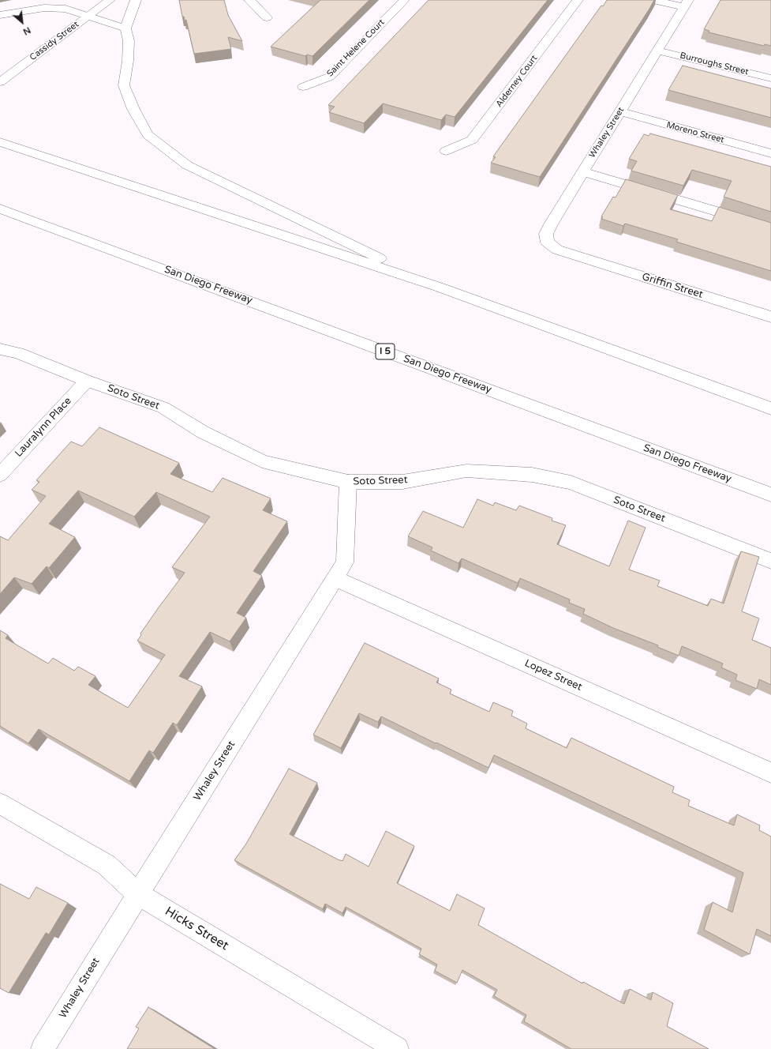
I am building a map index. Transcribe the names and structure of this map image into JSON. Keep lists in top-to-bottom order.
{
  "streets": {
    "main road": [
      "Cassidy Street",
      "Saint Helene Court",
      "Burroughs Street",
      "Alderney Court",
      "Whaley Street",
      "Moreno Street",
      "San Diego Freeway",
      "Griffin Street",
      "I 5",
      "Soto Street",
      "Lauralynn Place",
      "Lopez Street",
      "Hicks Street"
    ]
  },
  "crossings": [
    ["Burroughs Street", "Whaley Street"],
    ["Whaley Street", "Moreno Street"],
    ["Whaley Street", "Griffin Street"],
    ["Whaley Street", "Soto Street"],
    ["Whaley Street", "Lopez Street"],
    ["Whaley Street", "Hicks Street"],
    ["Soto Street", "Lauralynn Place"]
  ],
  "north": "bottom right"
}
